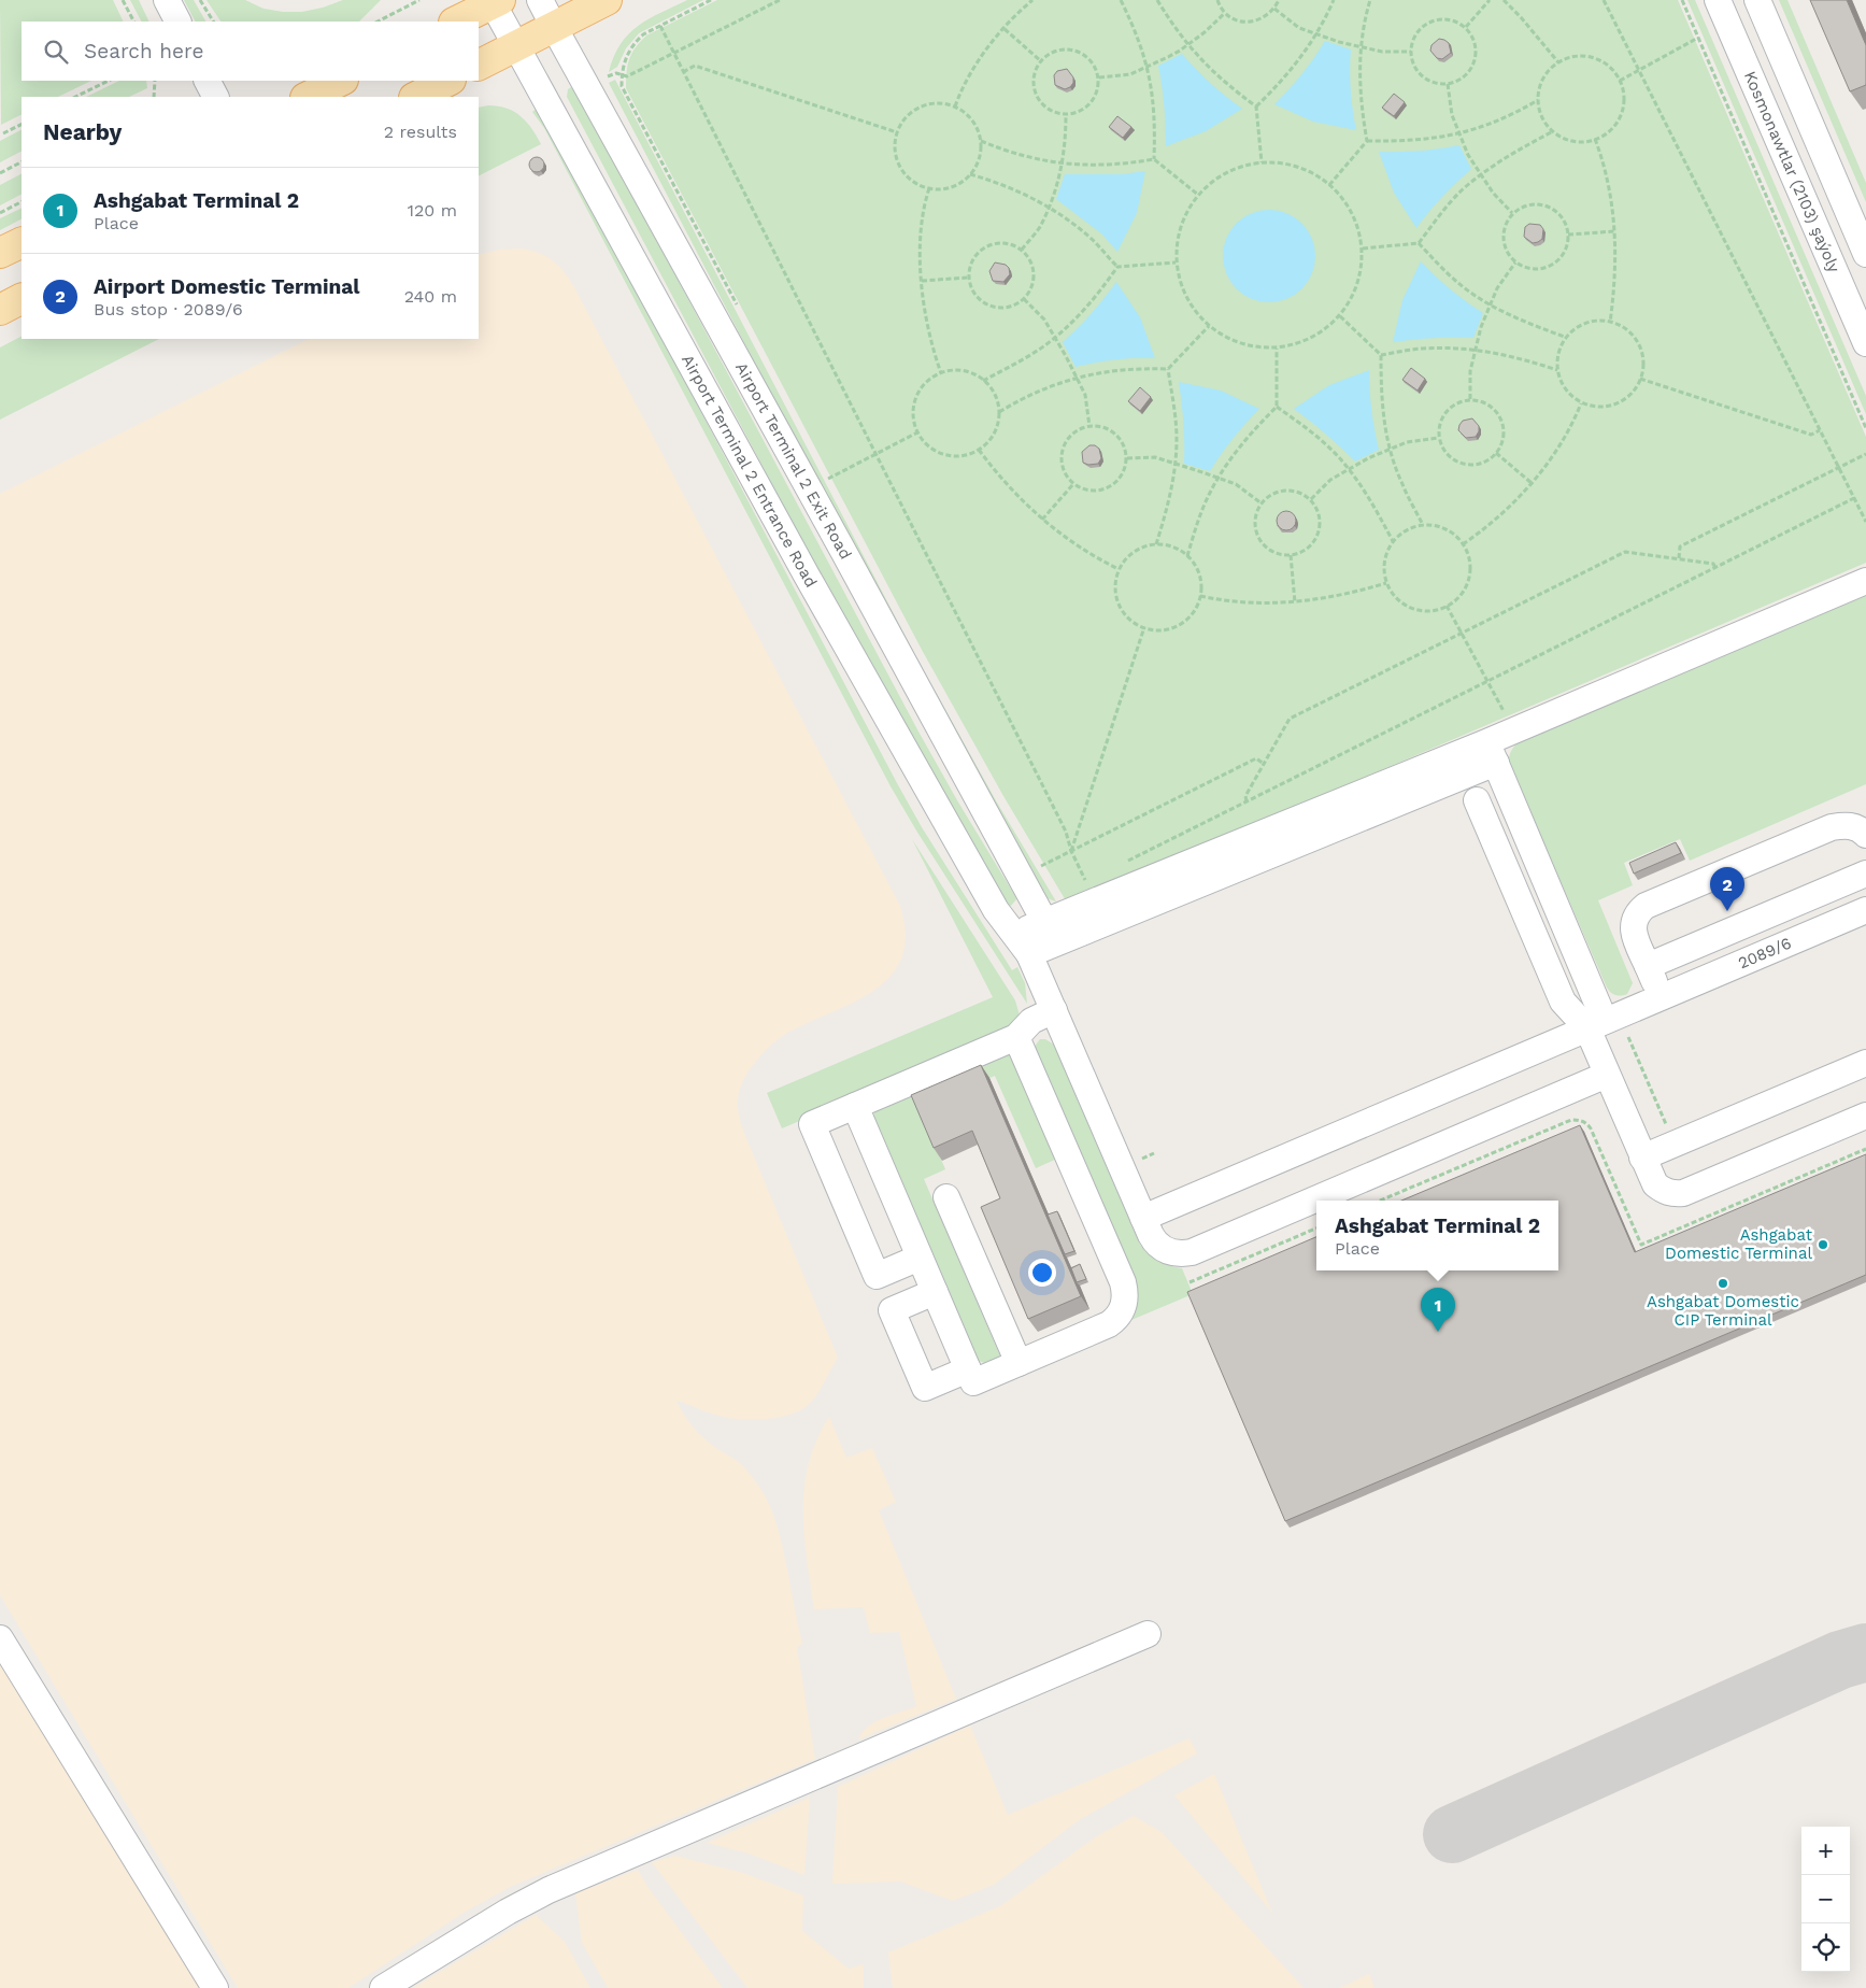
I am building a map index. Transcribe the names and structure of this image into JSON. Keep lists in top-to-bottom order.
{
  "streets": {
    "street": [
      "Kosmonawtlar (2103) şaýoly",
      "Airport Terminal 2 Exit Road",
      "Airport Terminal 2 Entrance Road",
      "2089/6"
    ]
  },
  "crossings": [
    ["Airport Terminal 2 Entrance Road", "2089/6"]
  ],
  "places": ["Ashgabat Domestic Terminal", "Ashgabat Domestic CIP Terminal"],
  "page": {
    "search": "Search here",
    "heading": ["Nearby", "2 results"],
    "list": [
      {
        "mark": "1",
        "name": "Ashgabat Terminal 2",
        "note": "Place",
        "value": "120 m"
      },
      {
        "mark": "2",
        "name": "Airport Domestic Terminal",
        "note": "Bus stop · 2089/6",
        "value": "240 m"
      }
    ],
    "pins": ["2", "1"],
    "popup": ["Ashgabat Terminal 2", "Place"],
    "map_buttons": ["+", "−"]
  }
}
